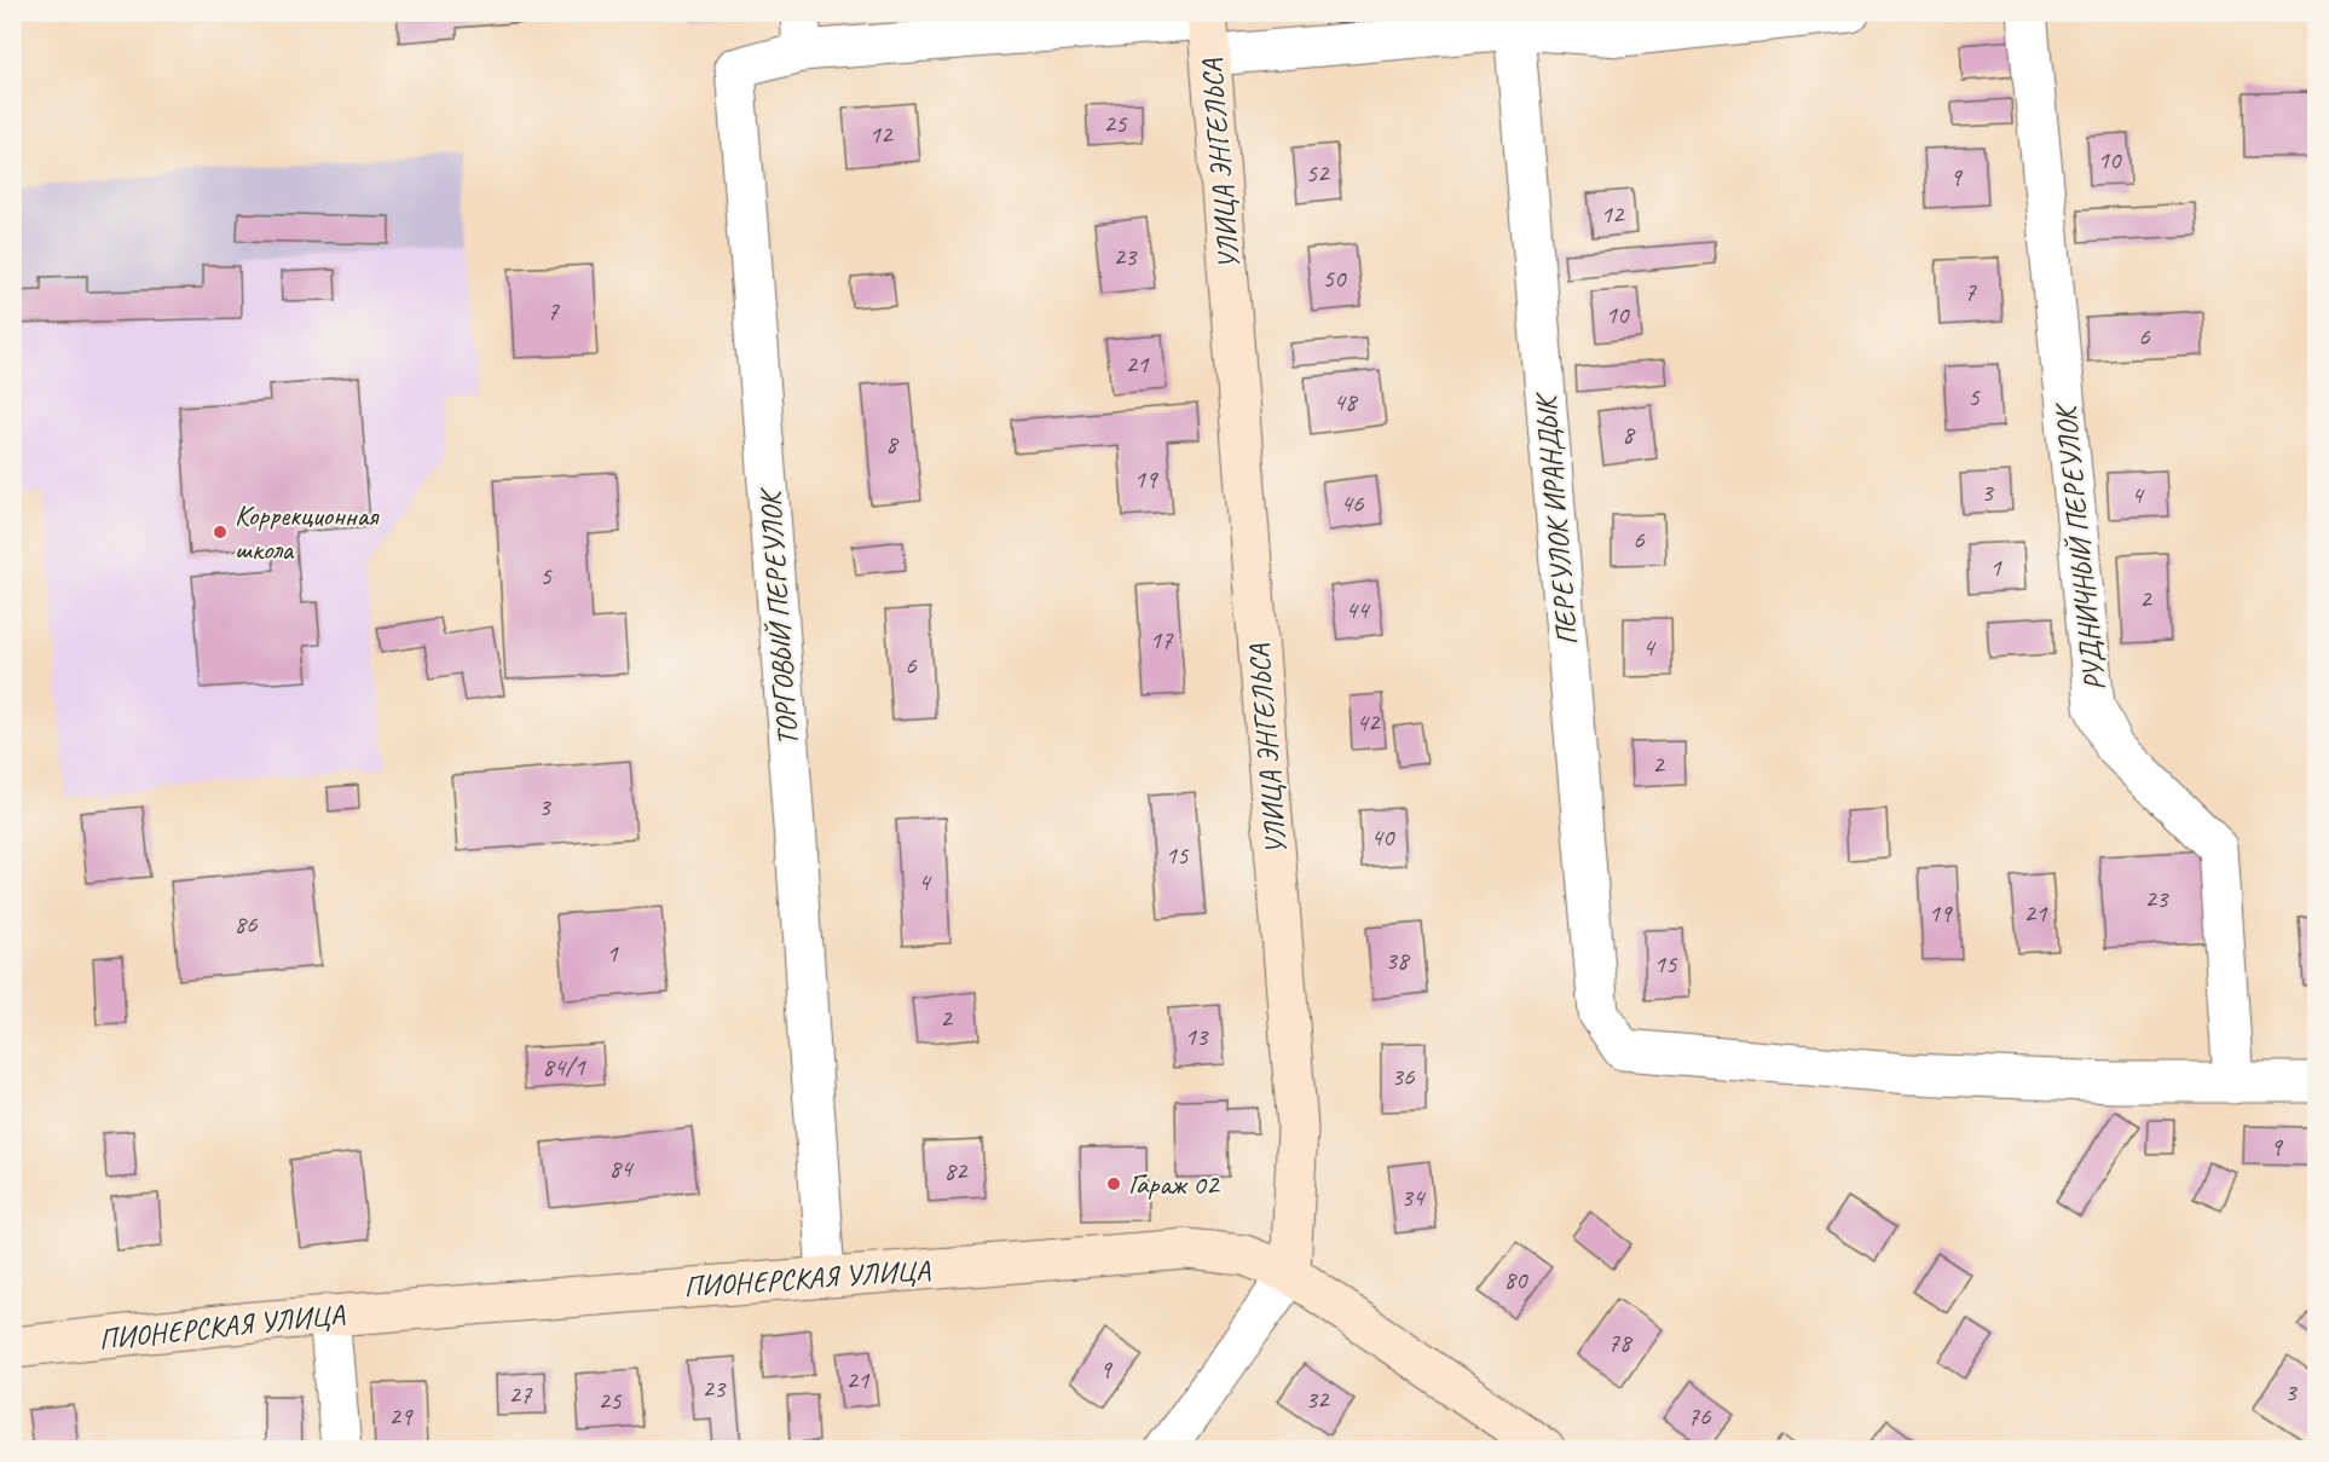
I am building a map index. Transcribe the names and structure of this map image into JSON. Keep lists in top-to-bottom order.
{
  "streets": {
    "street": [
      "УЛИЦА ЭНГЕЛЬСА",
      "ПЕРЕУЛОК ИРАНДЫК",
      "РУДНИЧНЫЙ ПЕРЕУЛОК",
      "ТОРГОВЫЙ ПЕРЕУЛОК",
      "ПИОНЕРСКАЯ УЛИЦА"
    ]
  },
  "crossings": [
    ["УЛИЦА ЭНГЕЛЬСА", "ПИОНЕРСКАЯ УЛИЦА"],
    ["ПЕРЕУЛОК ИРАНДЫК", "РУДНИЧНЫЙ ПЕРЕУЛОК"],
    ["ТОРГОВЫЙ ПЕРЕУЛОК", "ПИОНЕРСКАЯ УЛИЦА"]
  ],
  "places": ["Коррекционная школа", "Гараж 02"],
  "house_numbers": [
    "25",
    "12",
    "10",
    "52",
    "9",
    "12",
    "23",
    "50",
    "7",
    "7",
    "10",
    "6",
    "21",
    "5",
    "48",
    "8",
    "8",
    "19",
    "3",
    "4",
    "46",
    "6",
    "1",
    "5",
    "2",
    "44",
    "17",
    "4",
    "6",
    "42",
    "2",
    "3",
    "40",
    "15",
    "4",
    "23",
    "19",
    "21",
    "86",
    "1",
    "38",
    "15",
    "2",
    "13",
    "84/1",
    "36",
    "9",
    "84",
    "82",
    "34",
    "80",
    "78",
    "9",
    "21",
    "23",
    "3",
    "27",
    "32",
    "25",
    "29",
    "76"
  ]
}
